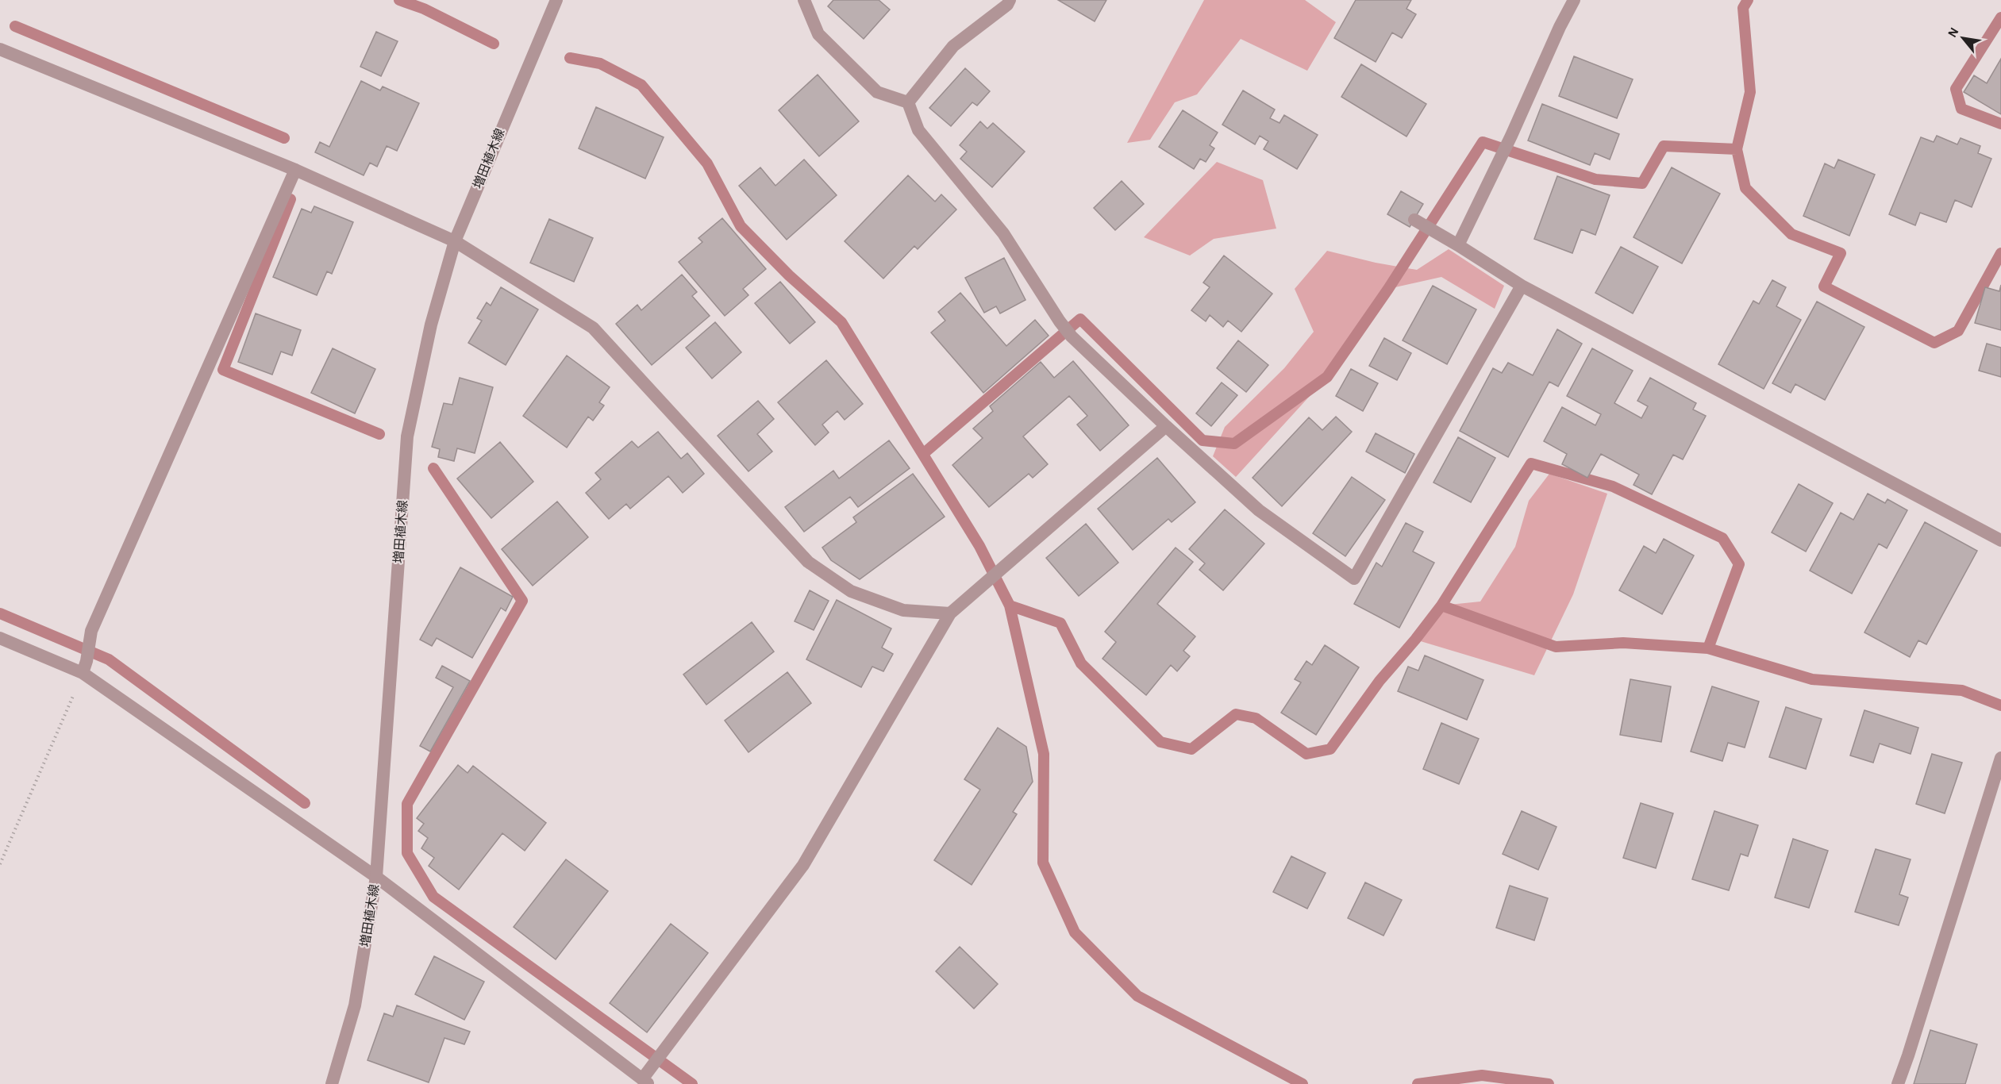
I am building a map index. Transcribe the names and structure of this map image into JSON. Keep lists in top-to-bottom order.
{
  "streets": {
    "street": ["増田植木線"]
  },
  "north": "top left"
}
